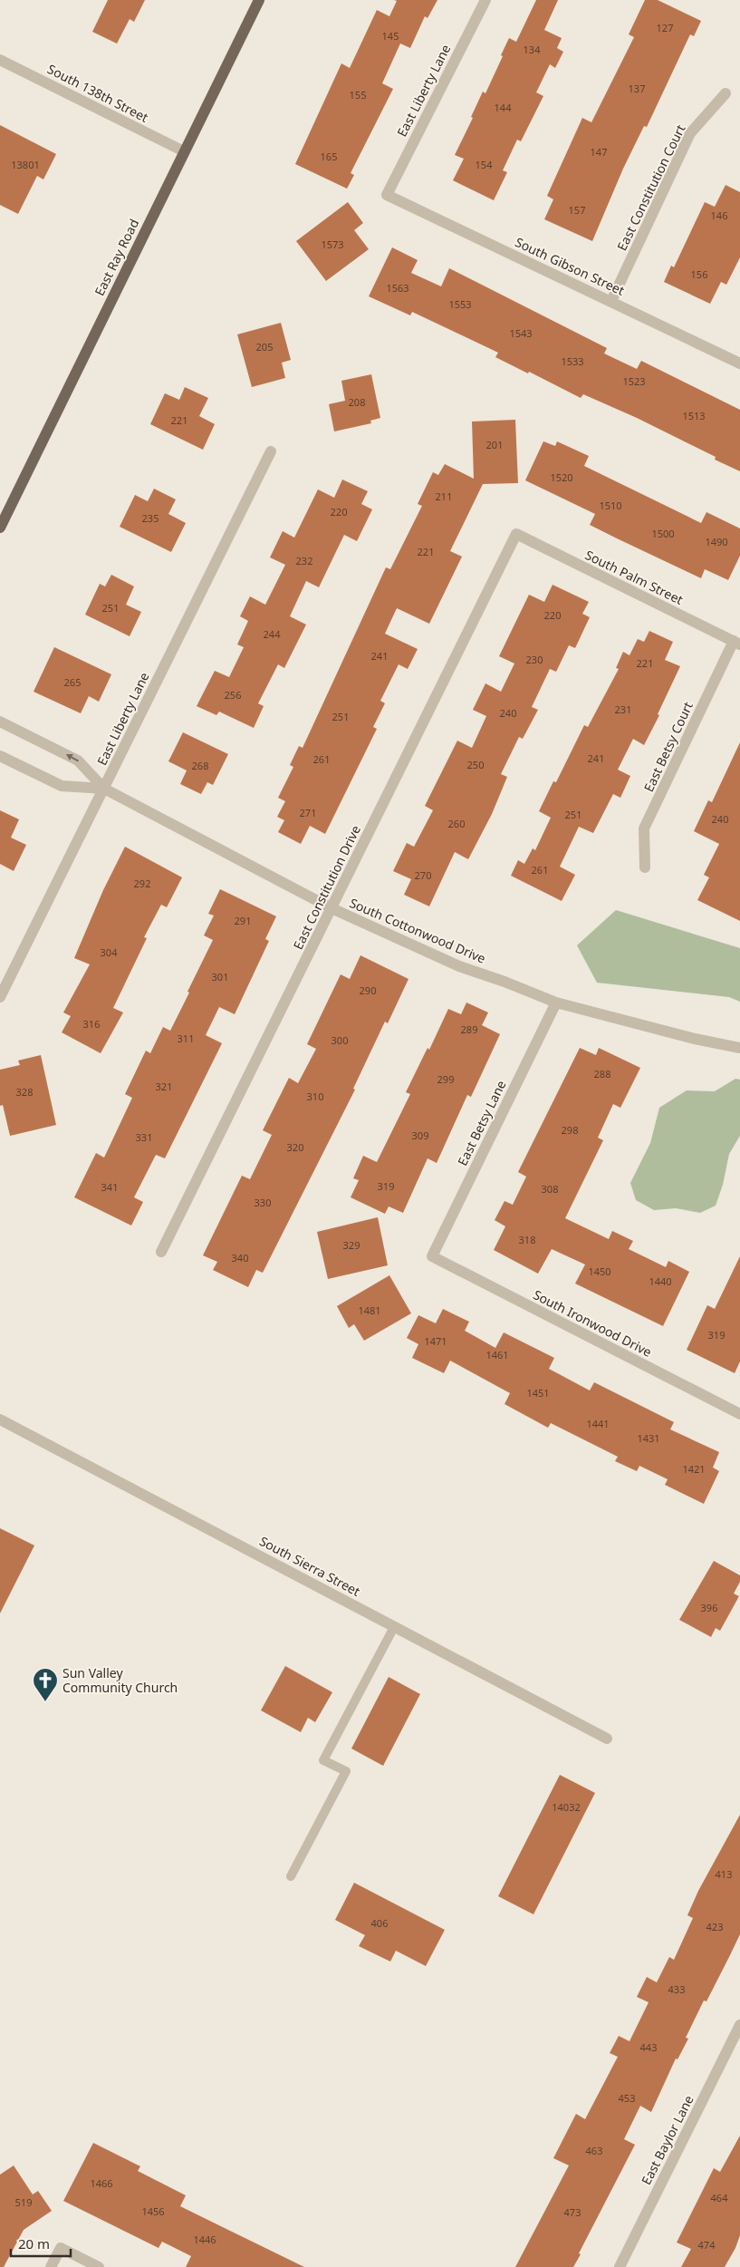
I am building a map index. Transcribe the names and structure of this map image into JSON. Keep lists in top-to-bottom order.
{
  "streets": {
    "main road": ["East Ray Road"],
    "street": [
      "East Liberty Lane",
      "South 138th Street",
      "East Constitution Court",
      "South Gibson Street",
      "South Palm Street",
      "East Betsy Court",
      "East Constitution Drive",
      "South Cottonwood Drive",
      "East Betsy Lane",
      "South Ironwood Drive",
      "South Sierra Street",
      "East Baylor Lane"
    ]
  },
  "crossings": [
    ["East Liberty Lane", "South Gibson Street"],
    ["East Liberty Lane", "South Cottonwood Drive"],
    ["South 138th Street", "East Ray Road"],
    ["East Constitution Court", "South Gibson Street"],
    ["South Palm Street", "East Betsy Court"],
    ["South Palm Street", "East Constitution Drive"],
    ["East Constitution Drive", "South Cottonwood Drive"],
    ["South Cottonwood Drive", "East Betsy Lane"],
    ["East Betsy Lane", "South Ironwood Drive"]
  ],
  "places": {
    "church": ["Sun Valley Community Church"]
  },
  "house_numbers": [
    "127",
    "145",
    "134",
    "137",
    "155",
    "144",
    "147",
    "165",
    "13801",
    "154",
    "157",
    "146",
    "1573",
    "156",
    "1563",
    "1553",
    "1543",
    "205",
    "1533",
    "1523",
    "208",
    "1513",
    "221",
    "201",
    "1520",
    "211",
    "1510",
    "220",
    "235",
    "1500",
    "1490",
    "221",
    "232",
    "251",
    "220",
    "244",
    "241",
    "230",
    "221",
    "265",
    "256",
    "231",
    "240",
    "251",
    "241",
    "261",
    "250",
    "268",
    "271",
    "251",
    "240",
    "260",
    "261",
    "270",
    "292",
    "291",
    "304",
    "301",
    "290",
    "316",
    "289",
    "311",
    "300",
    "288",
    "299",
    "321",
    "328",
    "310",
    "298",
    "309",
    "331",
    "320",
    "319",
    "341",
    "308",
    "330",
    "318",
    "329",
    "340",
    "1450",
    "1440",
    "1481",
    "319",
    "1471",
    "1461",
    "1451",
    "1441",
    "1431",
    "1421",
    "396",
    "14032",
    "413",
    "406",
    "423",
    "433",
    "443",
    "453",
    "463",
    "1466",
    "464",
    "519",
    "1456",
    "473",
    "1446",
    "474"
  ],
  "scale_bar": "20 m"
}
